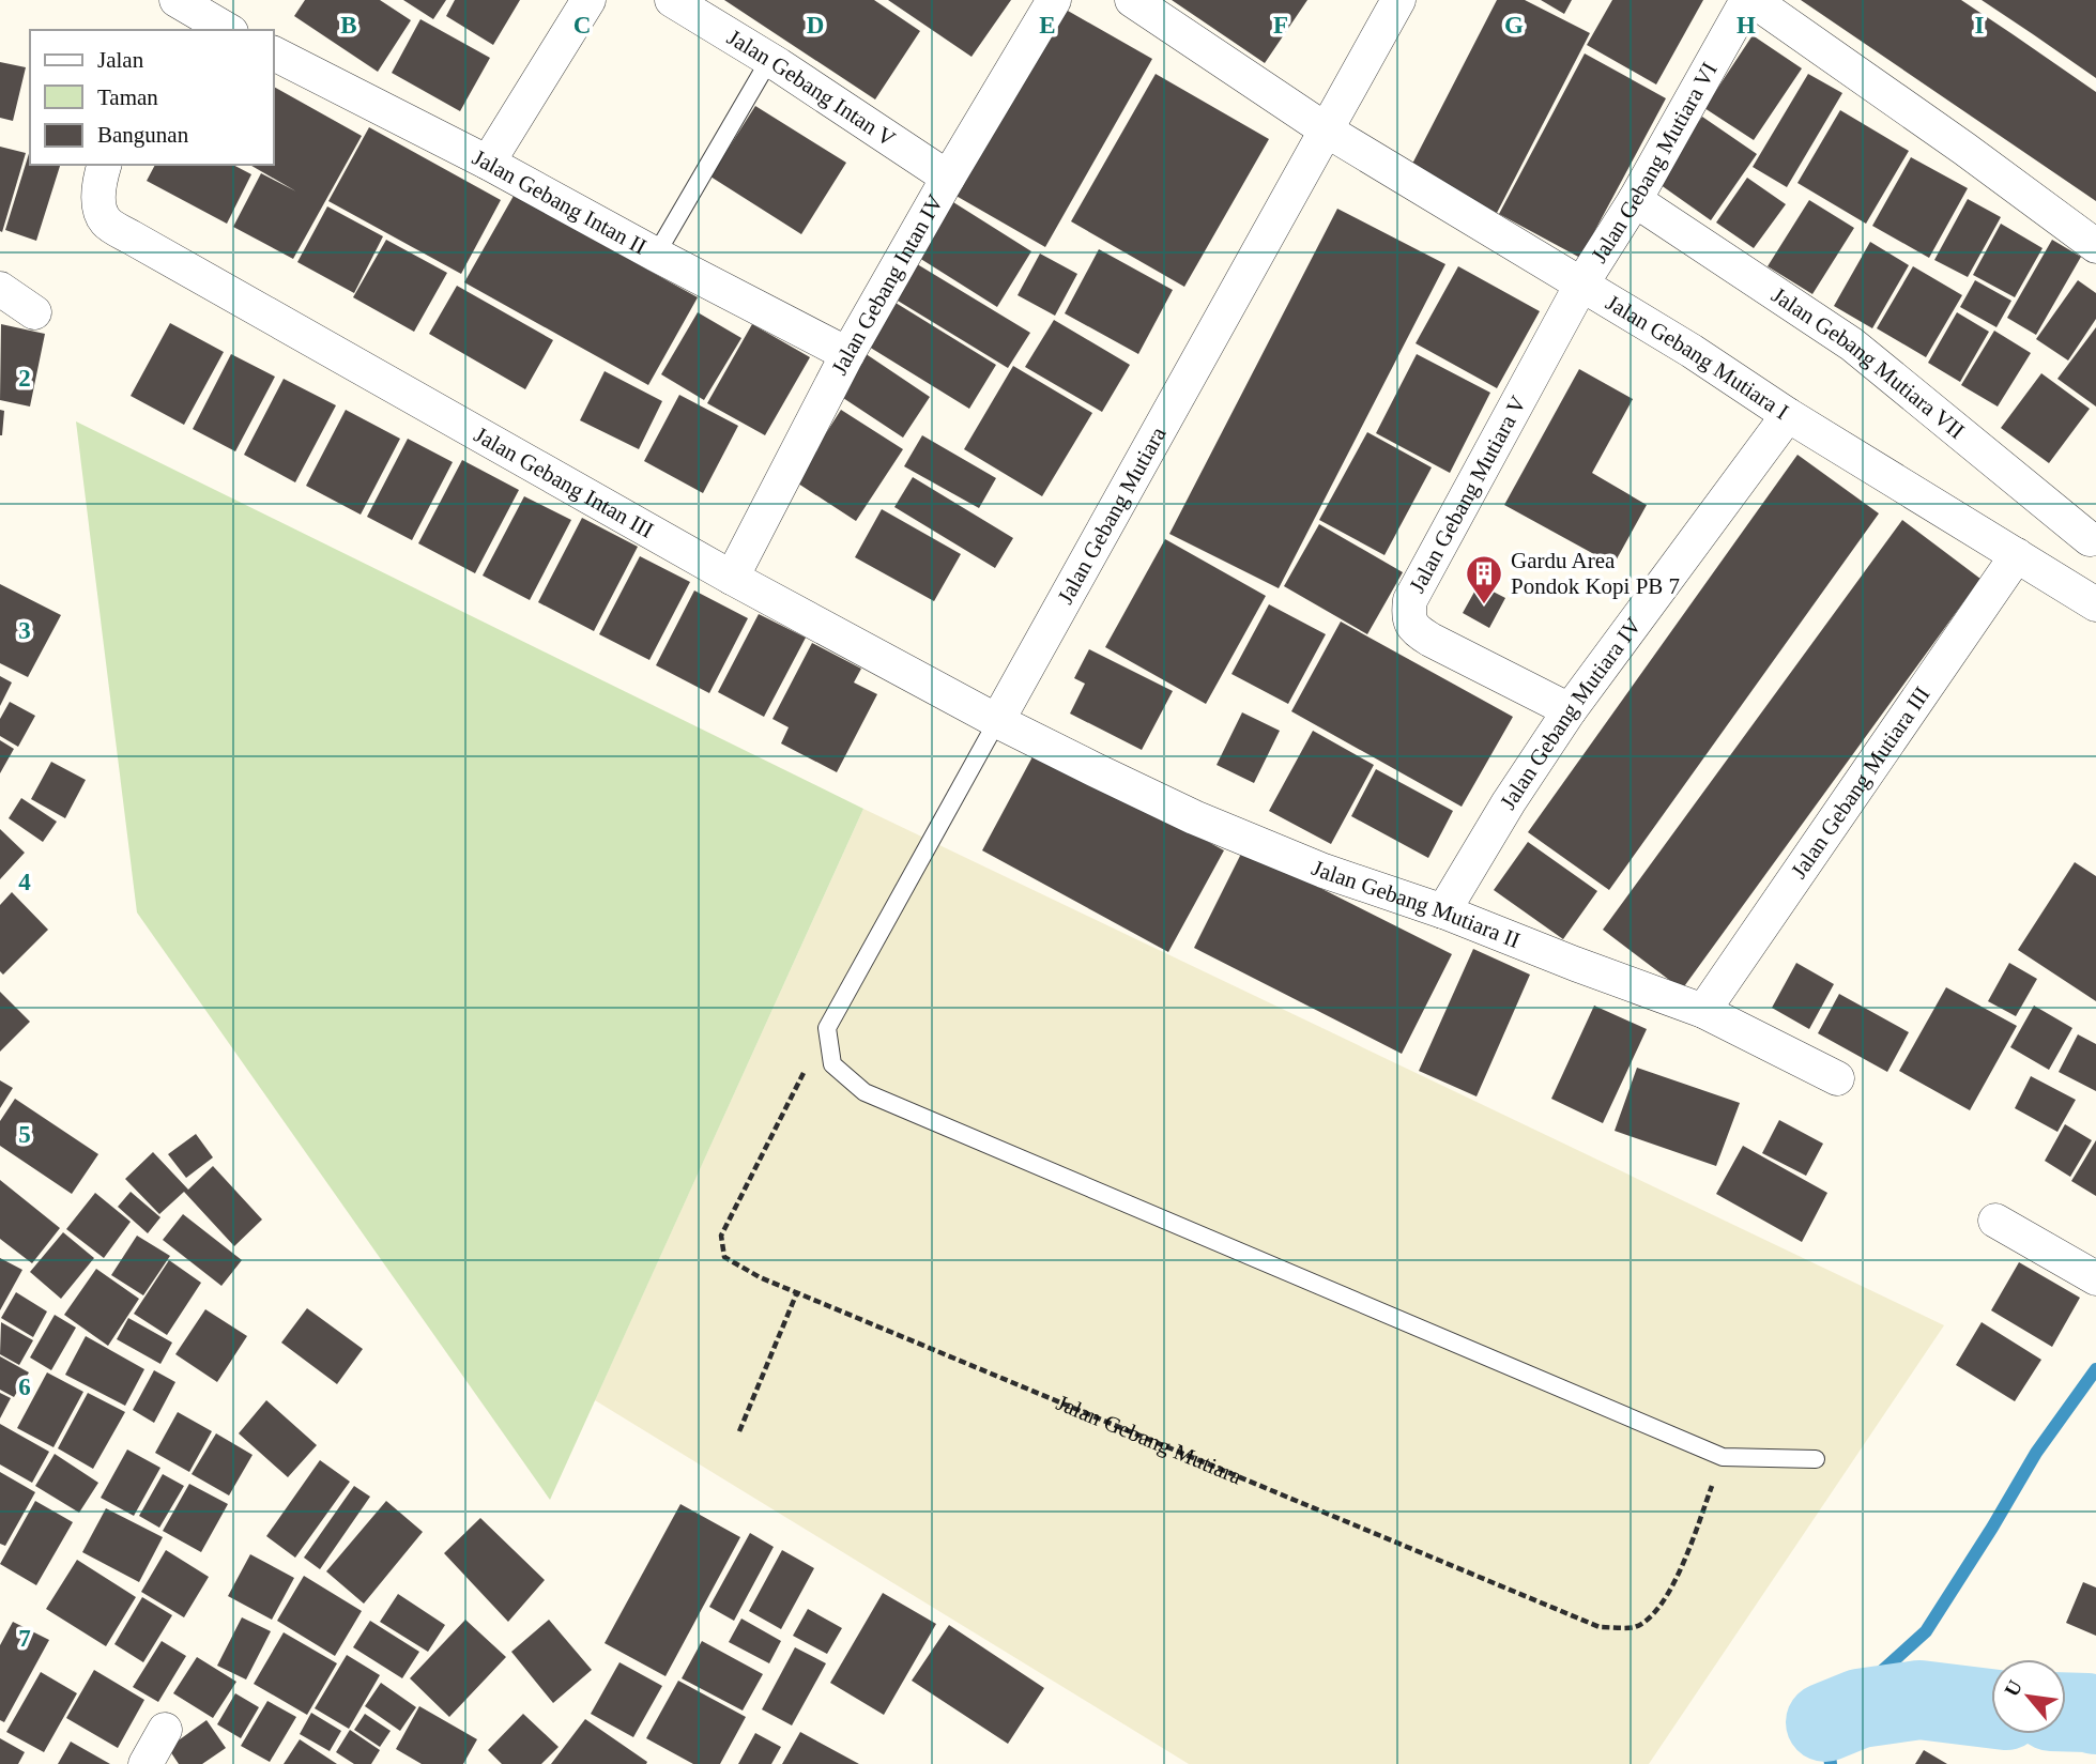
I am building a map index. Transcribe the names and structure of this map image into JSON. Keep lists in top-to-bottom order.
{
  "streets": {
    "street": [
      "Jalan Gebang Intan V",
      "Jalan Gebang Mutiara VI",
      "Jalan Gebang Intan II",
      "Jalan Gebang Intan IV",
      "Jalan Gebang Mutiara I",
      "Jalan Gebang Mutiara VII",
      "Jalan Gebang Intan III",
      "Jalan Gebang Mutiara V",
      "Jalan Gebang Mutiara",
      "Jalan Gebang Mutiara IV",
      "Jalan Gebang Mutiara III",
      "Jalan Gebang Mutiara II"
    ]
  },
  "crossings": [
    ["Jalan Gebang Intan V", "Jalan Gebang Intan IV"],
    ["Jalan Gebang Mutiara VI", "Jalan Gebang Mutiara I"],
    ["Jalan Gebang Mutiara VI", "Jalan Gebang Mutiara VII"],
    ["Jalan Gebang Mutiara VI", "Jalan Gebang Mutiara V"],
    ["Jalan Gebang Intan II", "Jalan Gebang Intan IV"],
    ["Jalan Gebang Intan IV", "Jalan Gebang Intan III"],
    ["Jalan Gebang Mutiara I", "Jalan Gebang Mutiara V"],
    ["Jalan Gebang Mutiara I", "Jalan Gebang Mutiara"],
    ["Jalan Gebang Mutiara I", "Jalan Gebang Mutiara IV"],
    ["Jalan Gebang Mutiara I", "Jalan Gebang Mutiara III"],
    ["Jalan Gebang Intan III", "Jalan Gebang Mutiara"],
    ["Jalan Gebang Intan III", "Jalan Gebang Mutiara II"],
    ["Jalan Gebang Mutiara V", "Jalan Gebang Mutiara IV"],
    ["Jalan Gebang Mutiara", "Jalan Gebang Mutiara II"],
    ["Jalan Gebang Mutiara IV", "Jalan Gebang Mutiara II"],
    ["Jalan Gebang Mutiara III", "Jalan Gebang Mutiara II"]
  ],
  "places": {
    "building": ["Gardu Area Pondok Kopi PB 7"]
  },
  "legend": ["Jalan", "Taman", "Bangunan"],
  "north": "top left",
  "grid": {
    "columns": [
      "B",
      "C",
      "D",
      "E",
      "F",
      "G",
      "H",
      "I"
    ],
    "rows": [
      "2",
      "3",
      "4",
      "5",
      "6",
      "7"
    ]
  }
}
